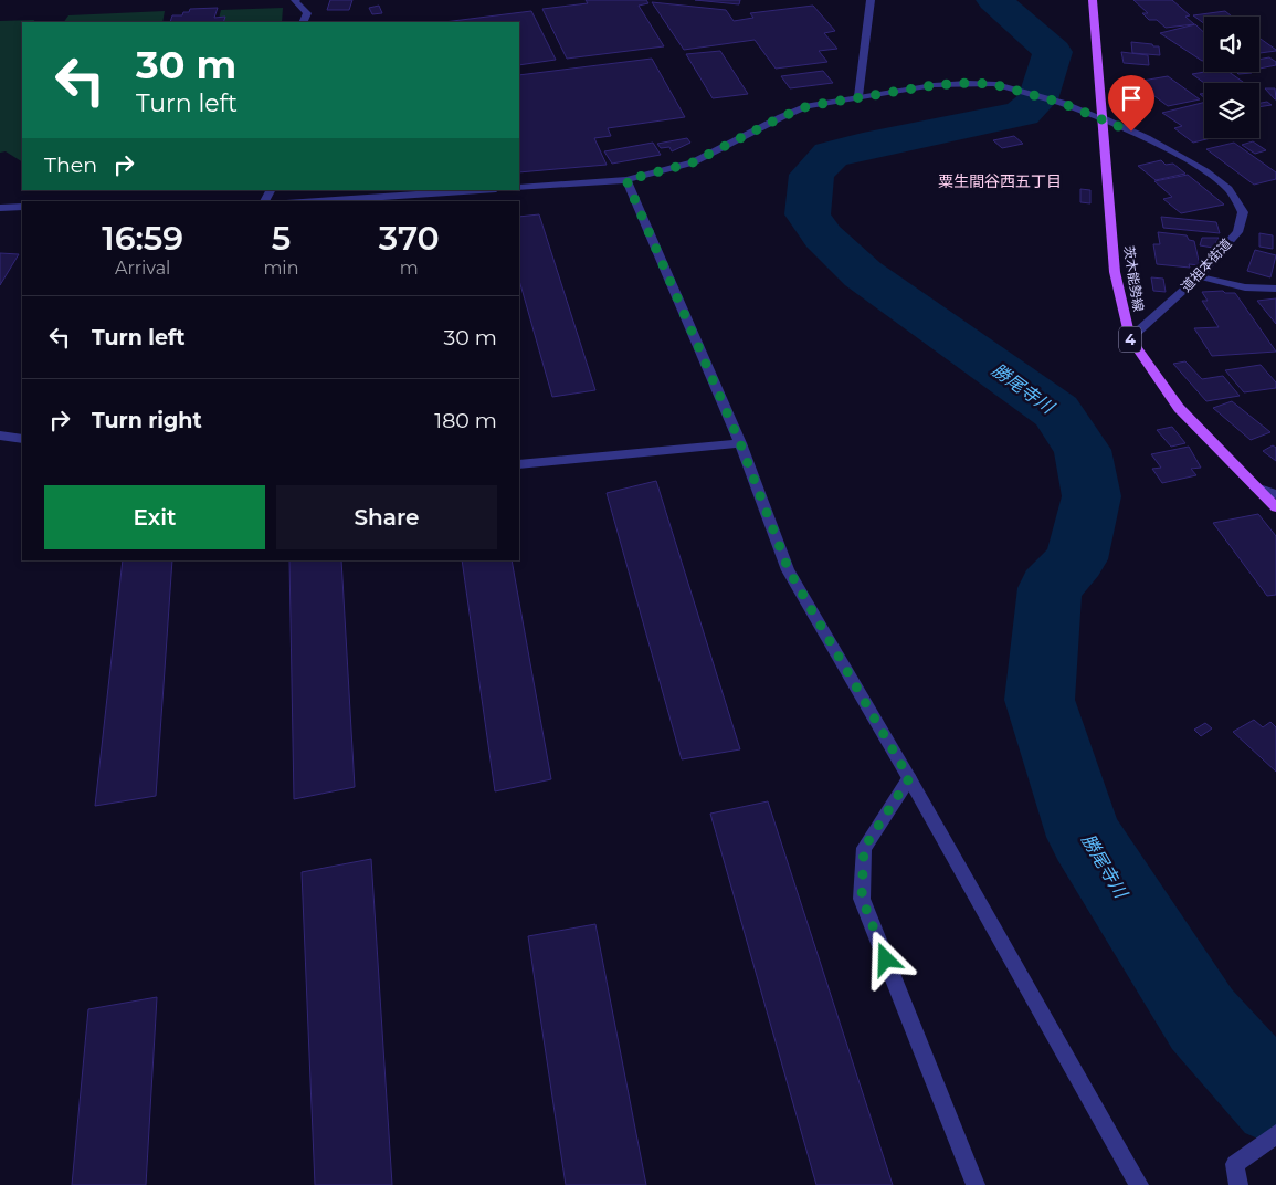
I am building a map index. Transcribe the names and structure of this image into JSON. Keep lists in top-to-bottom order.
{
  "streets": {
    "main road": ["茨木能勢線", "4"],
    "street": ["道祖本街道"]
  },
  "crossings": [
    ["道祖本街道", "茨木能勢線"]
  ],
  "districts": ["粟生間谷西五丁目"],
  "water": ["勝尾寺川"],
  "page": {
    "turn": ["30 m", "Turn left"],
    "then": "Then",
    "eta": [
      "16:59",
      "Arrival",
      "5",
      "min",
      "370",
      "m"
    ],
    "list": [
      {
        "name": "Turn left",
        "value": "30 m"
      },
      {
        "name": "Turn right",
        "value": "180 m"
      }
    ],
    "buttons": ["Exit", "Share"]
  }
}
